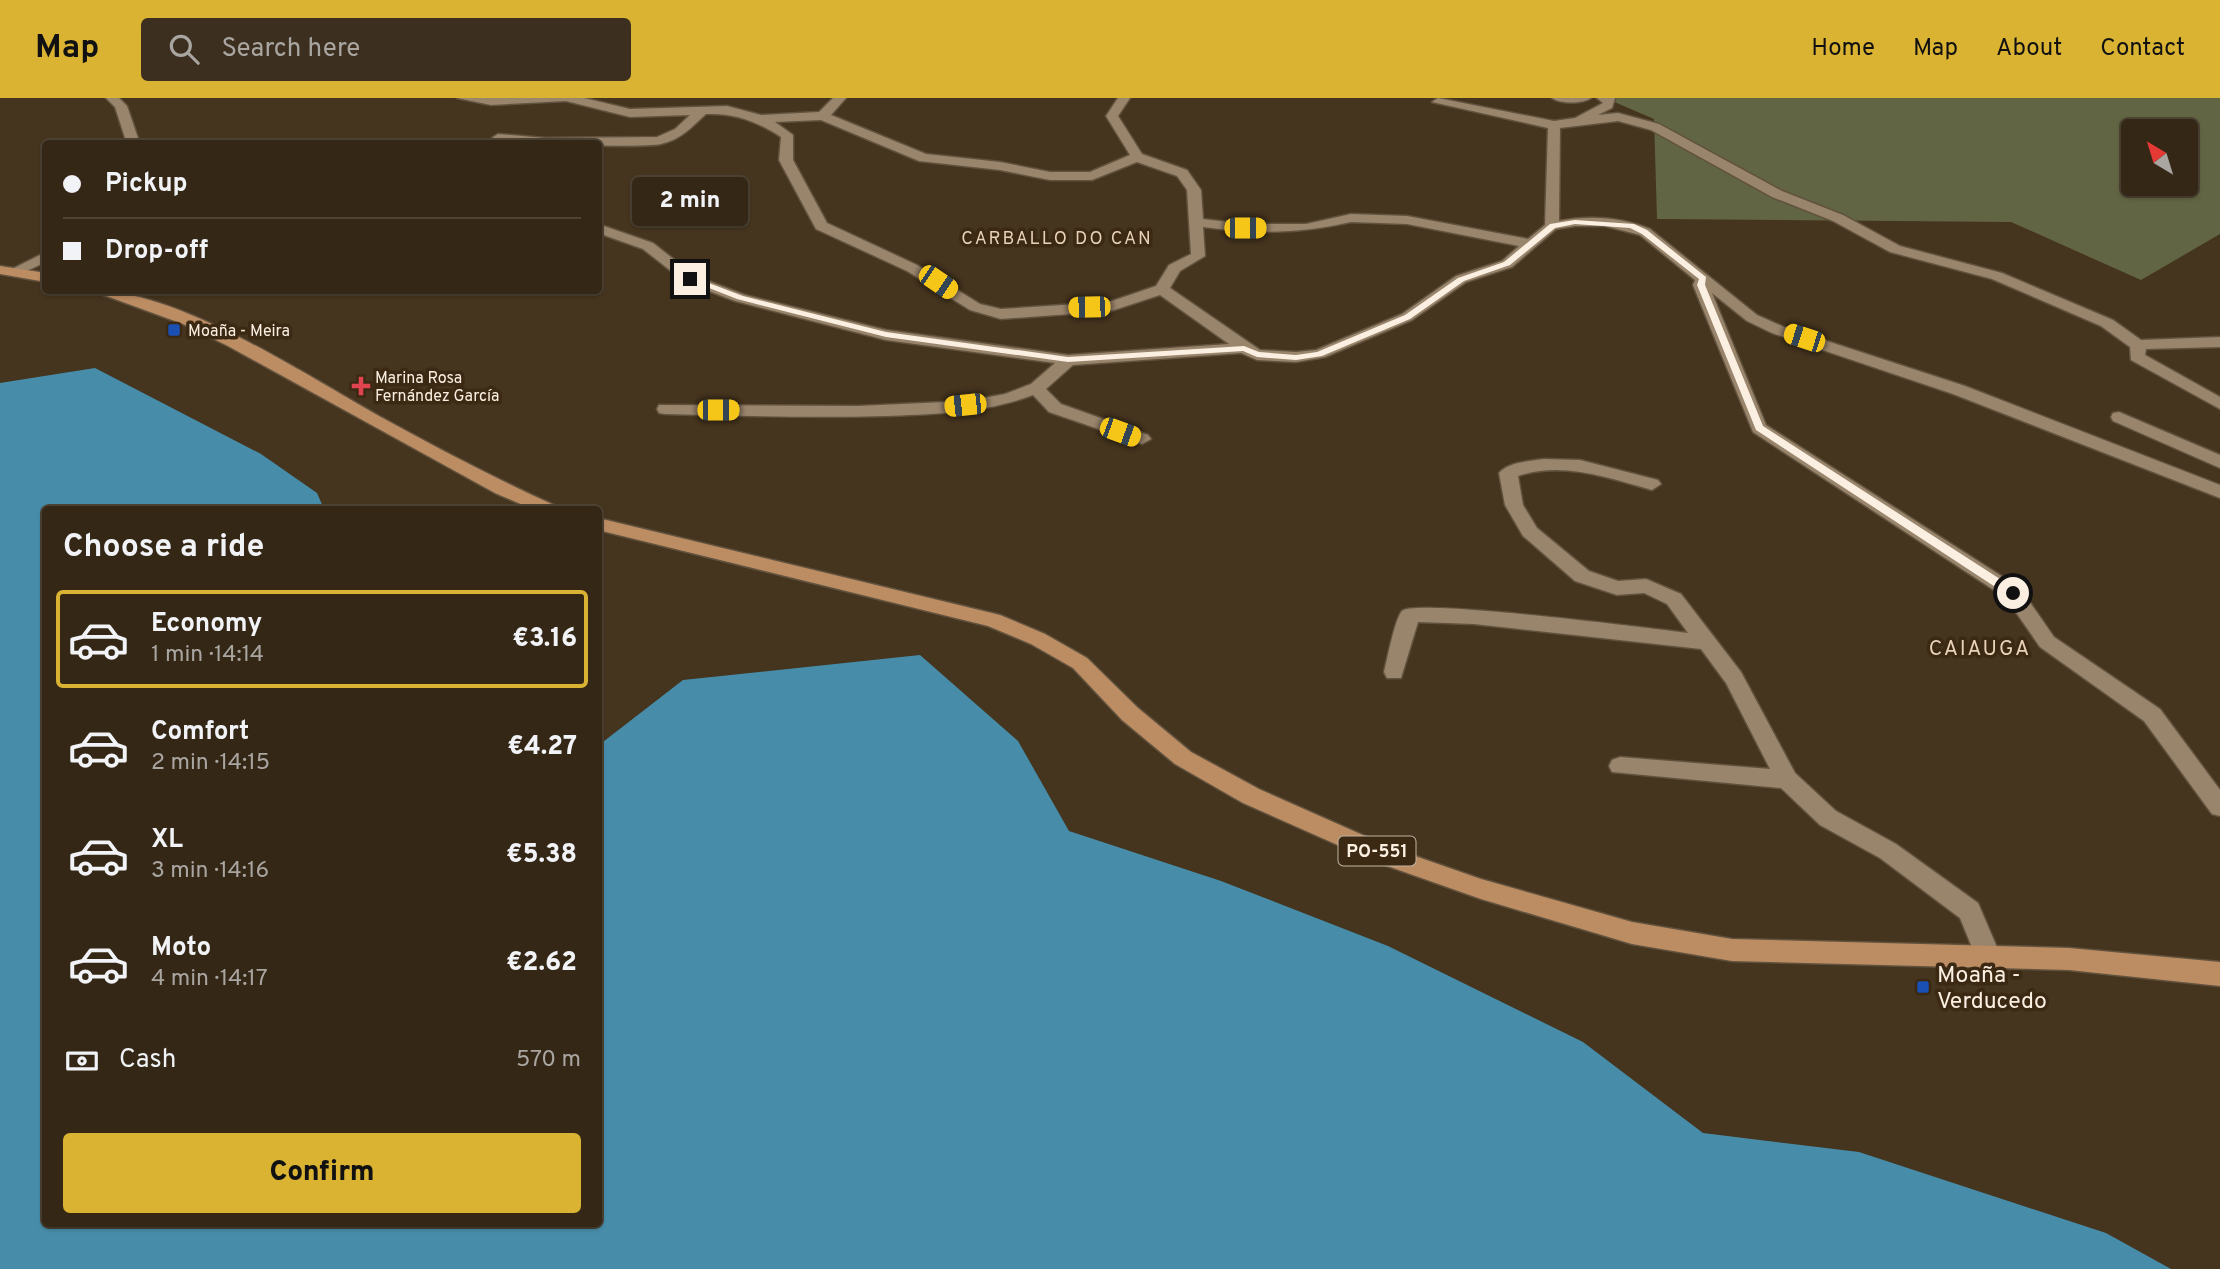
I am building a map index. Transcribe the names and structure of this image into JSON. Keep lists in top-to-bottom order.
{
  "streets": {
    "main road": ["PO-551"]
  },
  "districts": ["CARBALLO DO CAN", "CAIAUGA"],
  "places": {
    "transit": ["Moaña - Meira", "Moaña - Verducedo"],
    "health": ["Marina Rosa Fernández García"]
  },
  "north": "top left",
  "page": {
    "header": "Map",
    "search": "Search here",
    "nav": [
      "Home",
      "Map",
      "About",
      "Contact"
    ],
    "banner": ["Pickup", "Drop-off"],
    "bubble": "2 min",
    "heading": "Choose a ride",
    "list": [
      {
        "name": "Economy",
        "note": "1 min · 14:14",
        "value": "€3.16"
      },
      {
        "name": "Comfort",
        "note": "2 min · 14:15",
        "value": "€4.27"
      },
      {
        "name": "XL",
        "note": "3 min · 14:16",
        "value": "€5.38"
      },
      {
        "name": "Moto",
        "note": "4 min · 14:17",
        "value": "€2.62"
      }
    ],
    "pay": ["Cash", "570 m"],
    "buttons": "Confirm"
  }
}
